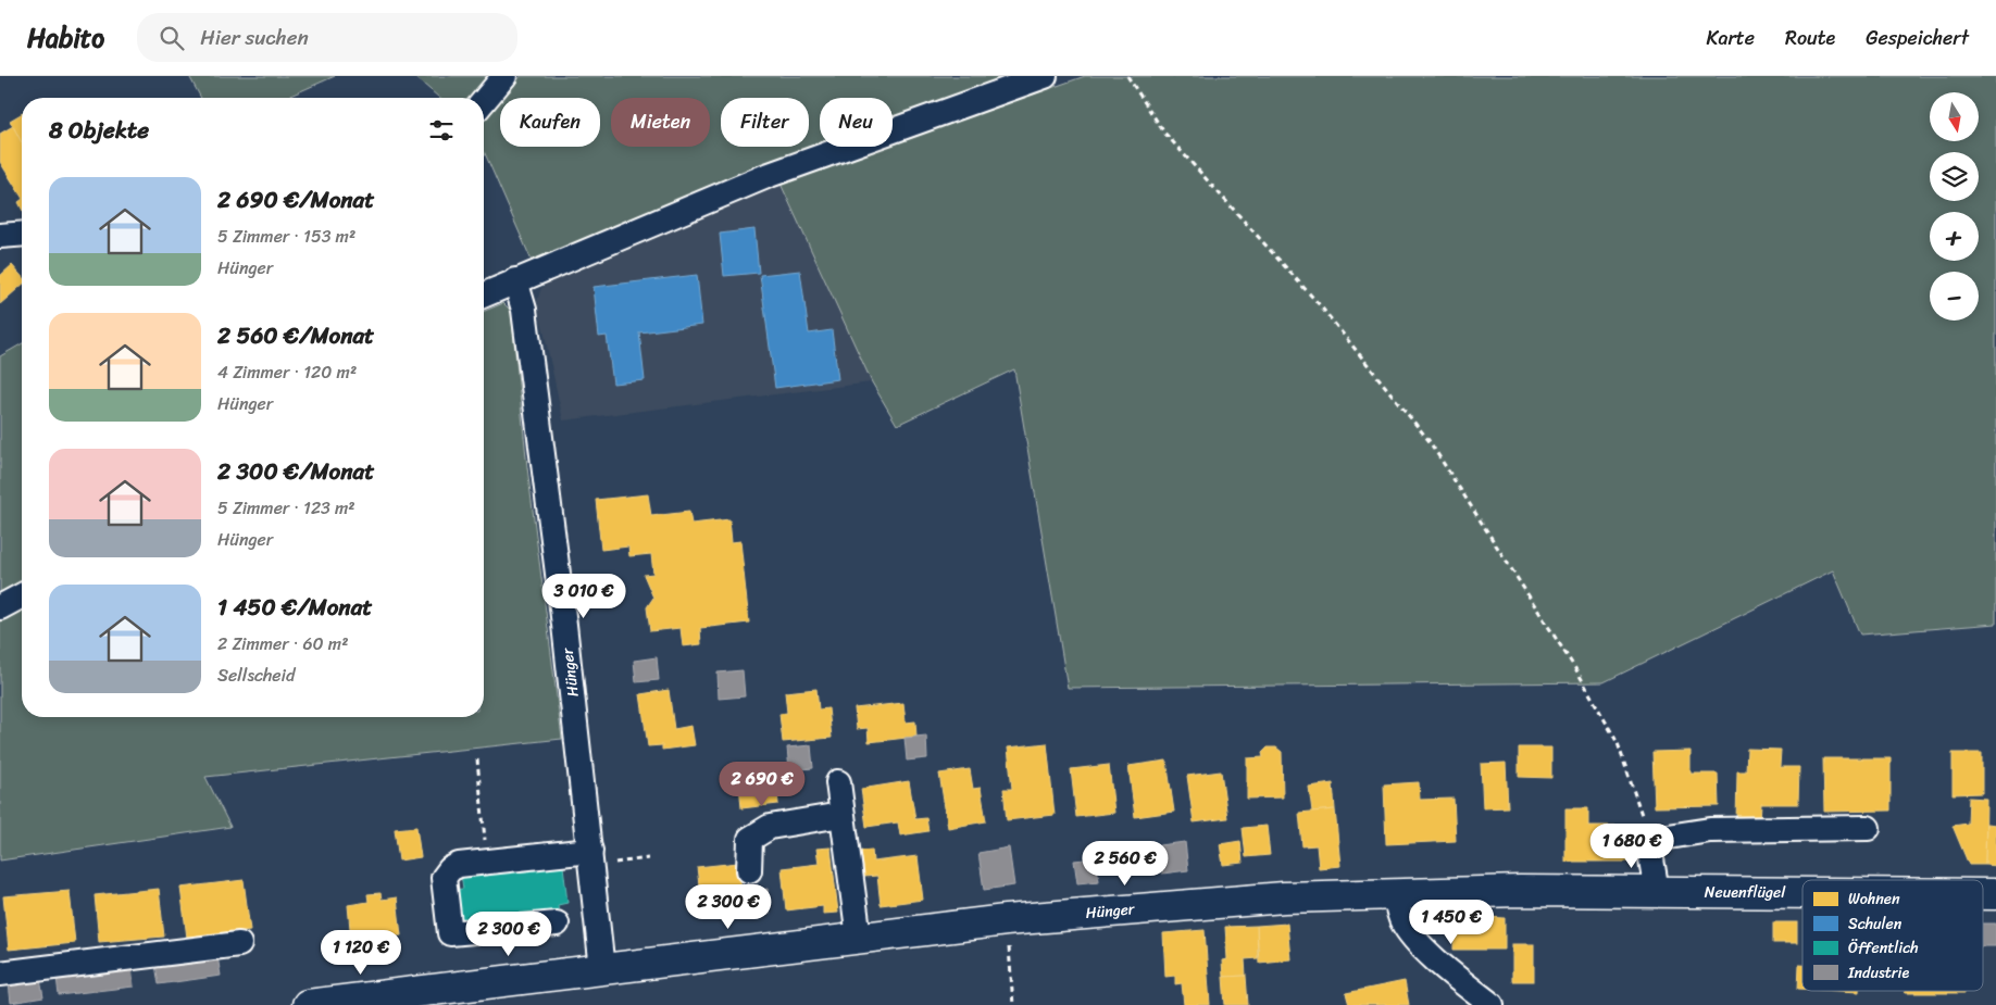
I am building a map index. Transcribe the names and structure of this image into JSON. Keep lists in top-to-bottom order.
{
  "streets": {
    "main road": ["Hünger", "Neuenflügel"]
  },
  "crossings": [
    ["Hünger", "Neuenflügel"]
  ],
  "legend": [
    "Wohnen",
    "Schulen",
    "Öffentlich",
    "Industrie"
  ],
  "north": "bottom",
  "page": {
    "header": "Habito",
    "search": "Hier suchen",
    "nav": ["Karte", "Route", "Gespeichert"],
    "map_buttons": ["+", "−"],
    "chip": [
      "Kaufen",
      "Mieten",
      "Filter",
      "Neu"
    ],
    "heading": "8 Objekte",
    "list": [
      {
        "name": "2 690 €/Monat",
        "note": "5 Zimmer · 153 m² · Hünger"
      },
      {
        "name": "2 560 €/Monat",
        "note": "4 Zimmer · 120 m² · Hünger"
      },
      {
        "name": "2 300 €/Monat",
        "note": "5 Zimmer · 123 m² · Hünger"
      },
      {
        "name": "1 450 €/Monat",
        "note": "2 Zimmer · 60 m² · Sellscheid"
      }
    ],
    "price": [
      "3 010 €",
      "2 690 €",
      "1 680 €",
      "2 560 €",
      "2 300 €",
      "1 450 €",
      "2 300 €",
      "1 120 €"
    ]
  }
}
